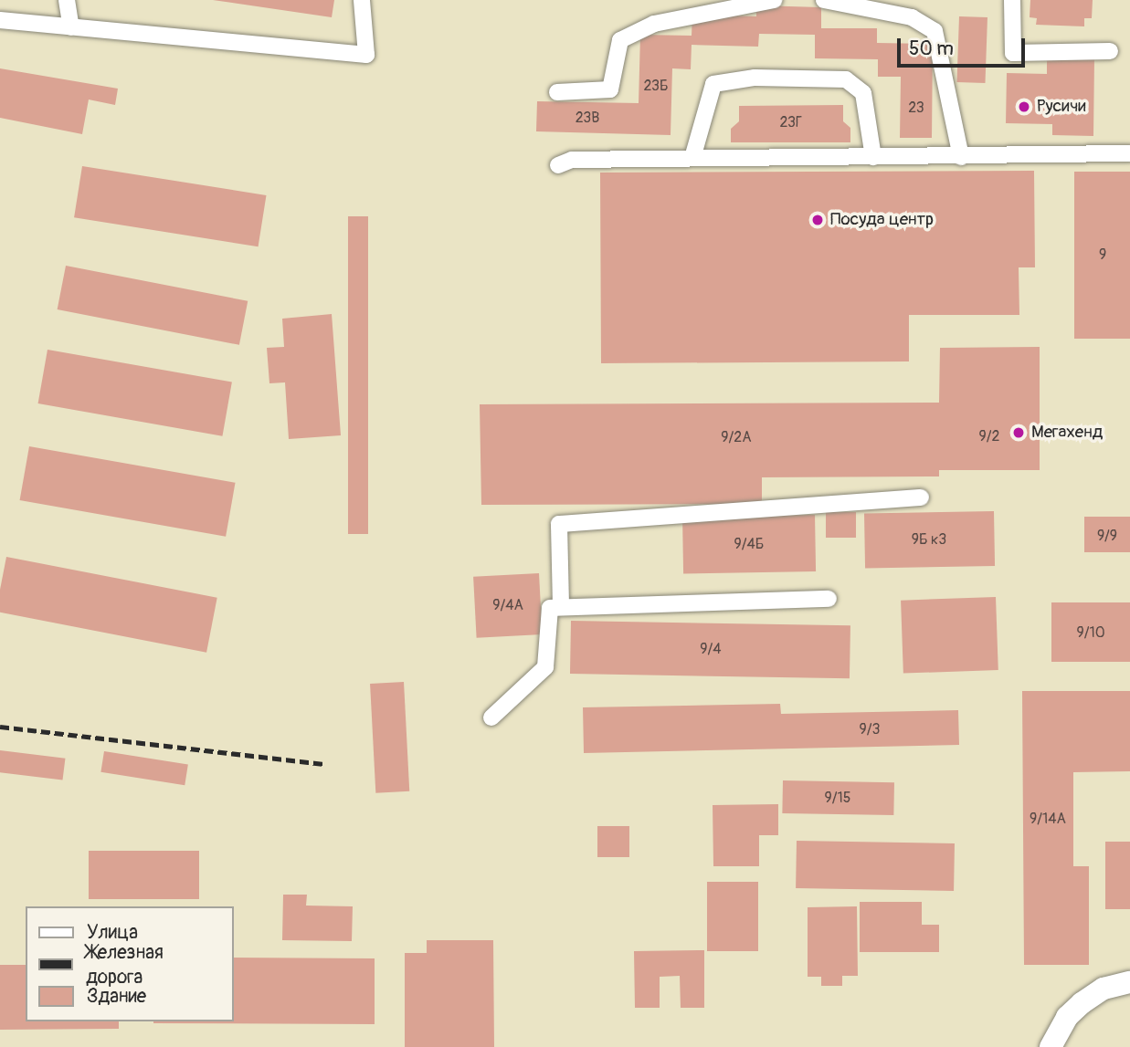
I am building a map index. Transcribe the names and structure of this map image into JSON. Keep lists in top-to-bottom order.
{
  "places": ["Русичи", "Посуда центр", "Мегахенд"],
  "house_numbers": [
    "23Б",
    "23",
    "23В",
    "23Г",
    "9",
    "9/2",
    "9/2А",
    "9/9",
    "9Б к3",
    "9/4Б",
    "9/4А",
    "9/10",
    "9/4",
    "9/3",
    "9/15",
    "9/14А"
  ],
  "legend": ["Улица", "Железная дорога", "Здание"],
  "scale_bar": "50 m"
}
